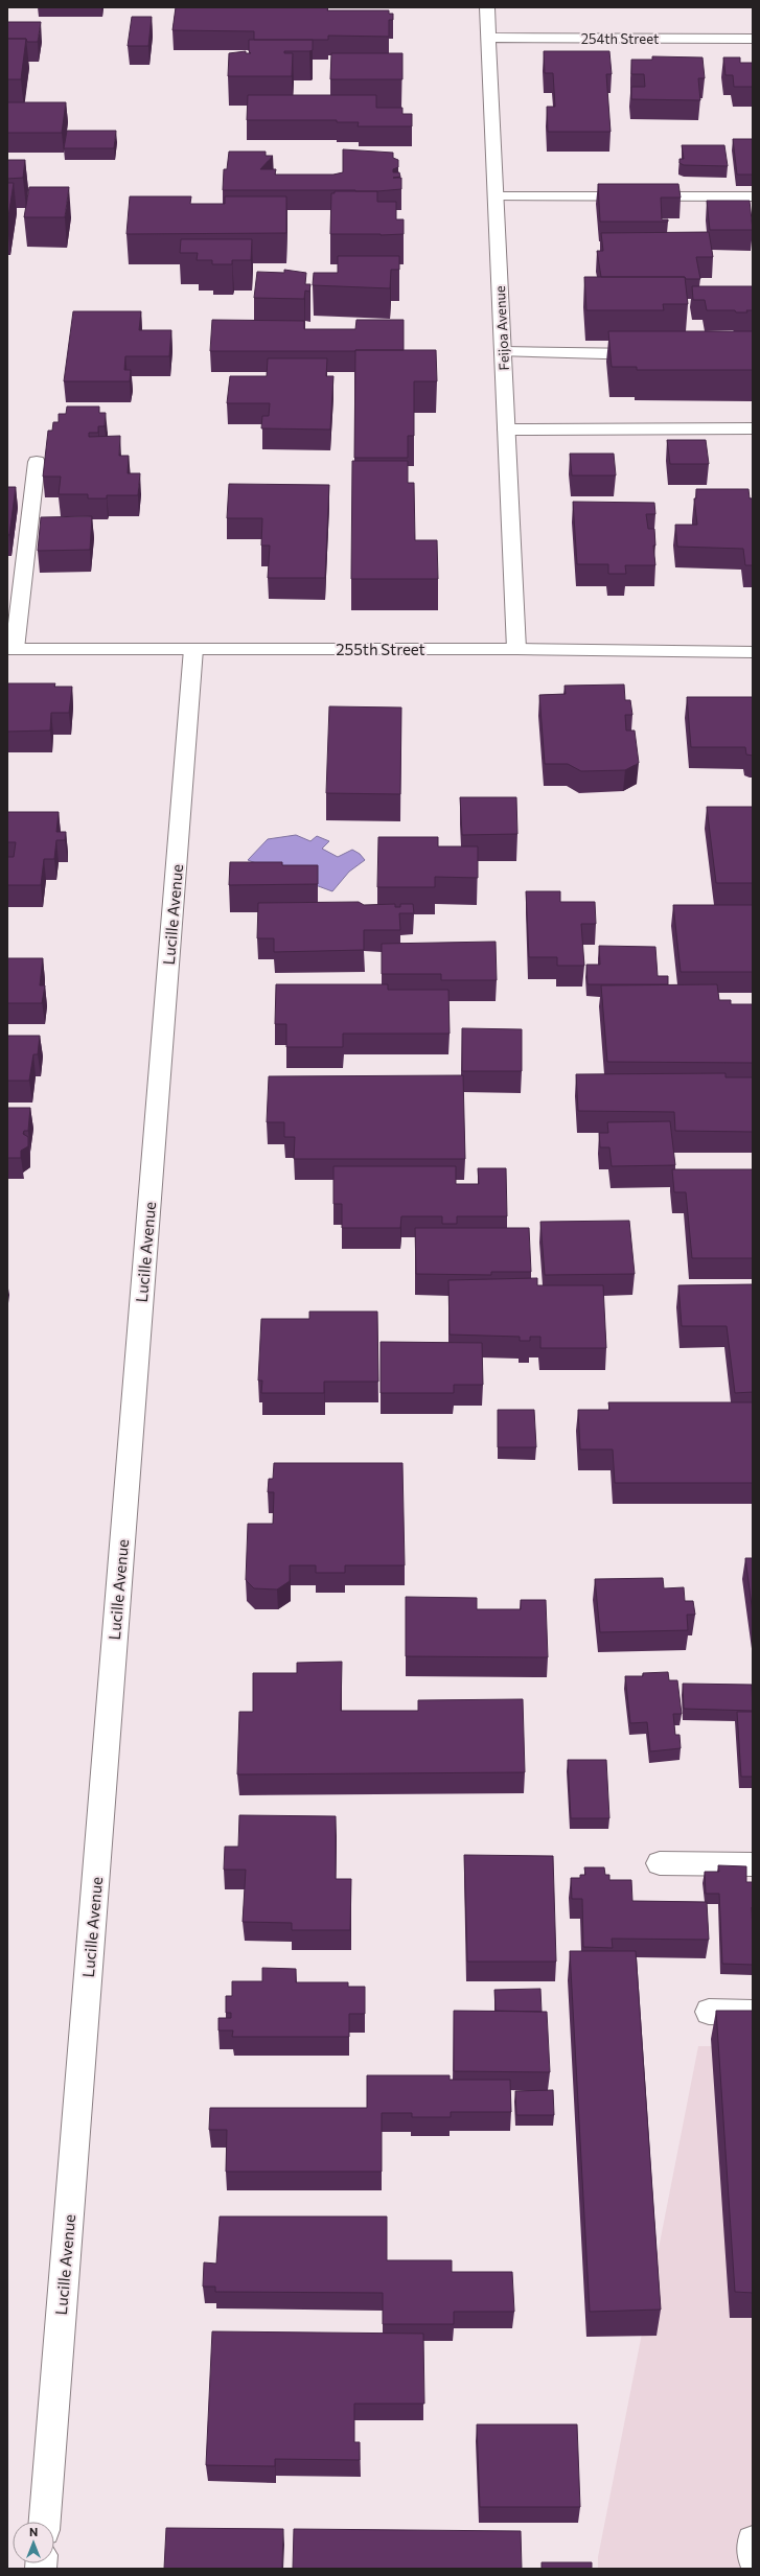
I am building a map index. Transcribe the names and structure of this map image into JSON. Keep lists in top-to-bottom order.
{
  "streets": {
    "street": [
      "254th Street",
      "Feijoa Avenue",
      "255th Street",
      "Lucille Avenue"
    ]
  },
  "crossings": [
    ["254th Street", "Feijoa Avenue"],
    ["Feijoa Avenue", "255th Street"],
    ["255th Street", "Lucille Avenue"]
  ],
  "north": "top"
}
